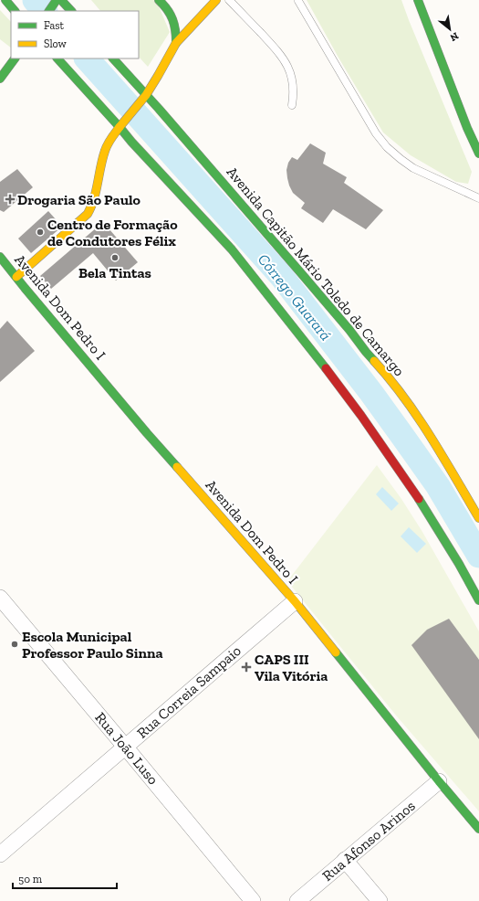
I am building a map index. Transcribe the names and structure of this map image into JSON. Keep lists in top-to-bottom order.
{
  "streets": {
    "main road": ["Avenida Capitão Mário Toledo de Camargo", "Avenida Dom Pedro I"],
    "street": ["Rua Correia Sampaio", "Rua João Luso", "Rua Afonso Arinos"]
  },
  "crossings": [
    ["Avenida Dom Pedro I", "Rua Correia Sampaio"],
    ["Avenida Dom Pedro I", "Rua Afonso Arinos"],
    ["Rua Correia Sampaio", "Rua João Luso"]
  ],
  "water": ["Córrego Guarará"],
  "places": {
    "health": ["Drogaria São Paulo", "CAPS III Vila Vitória"],
    "other": ["Centro de Formação de Condutores Félix", "Bela Tintas", "Escola Municipal Professor Paulo Sinna"]
  },
  "legend": ["Fast", "Slow"],
  "scale_bar": "50 m",
  "north": "bottom right"
}
